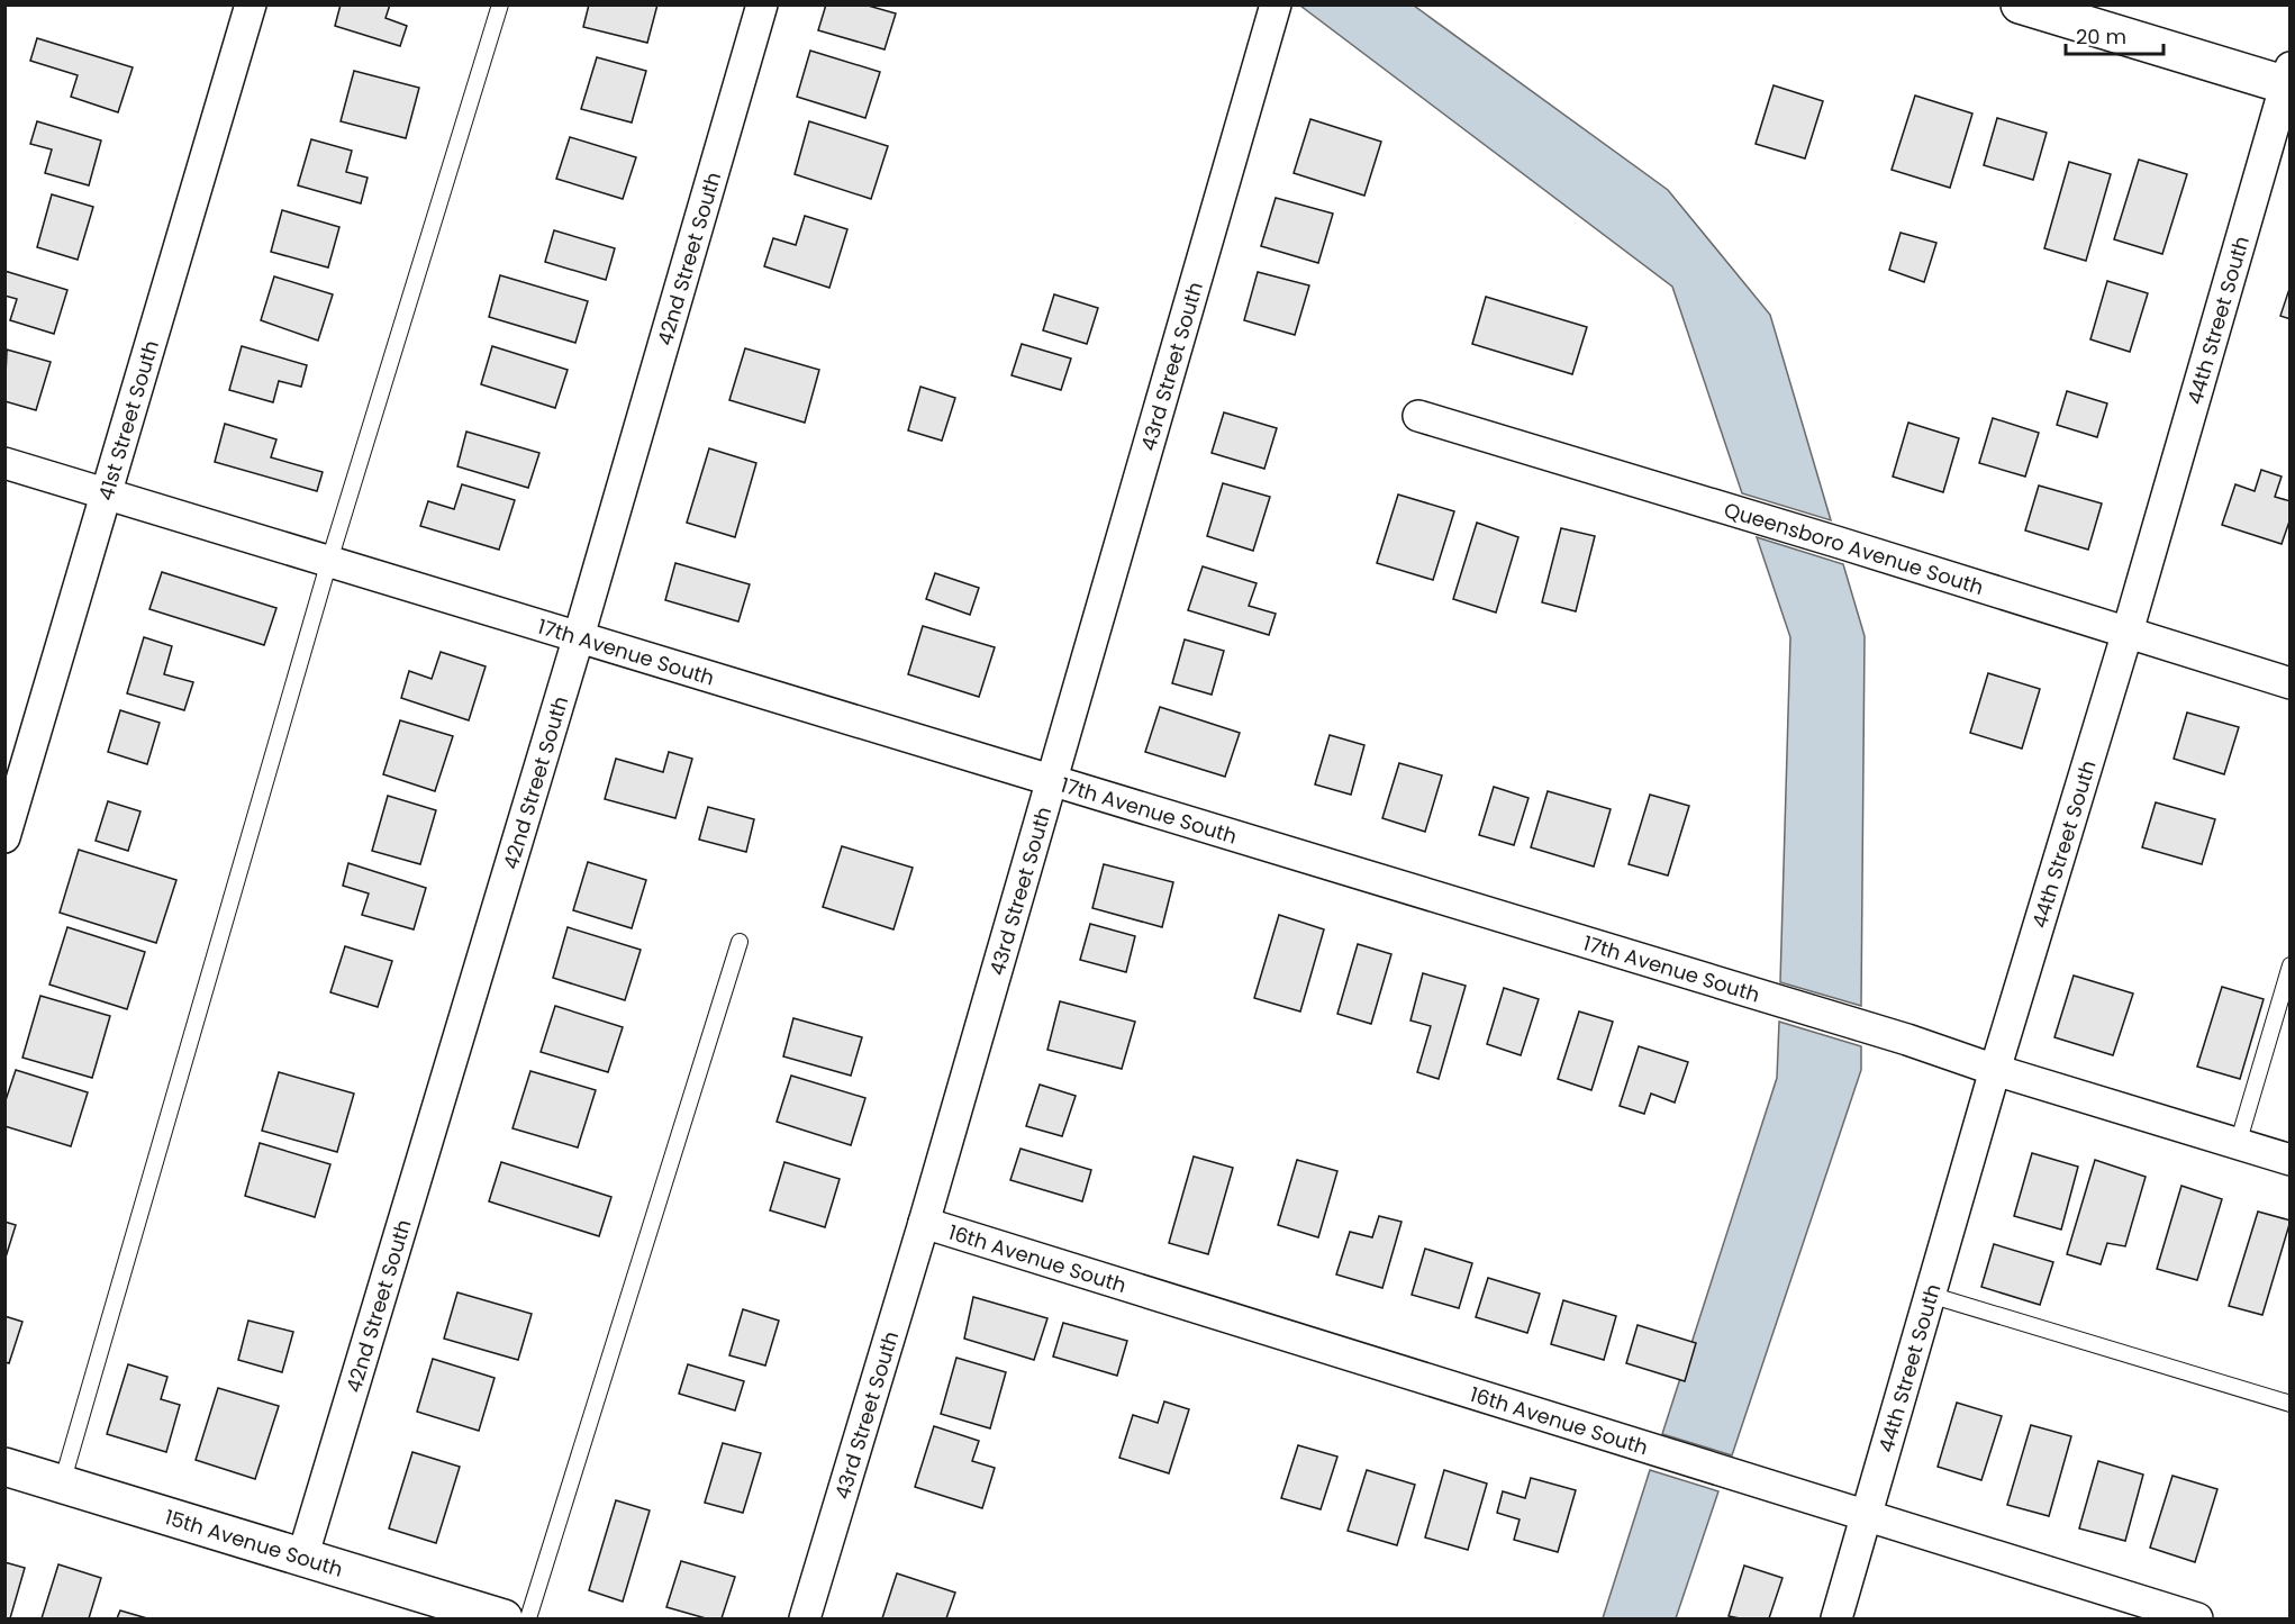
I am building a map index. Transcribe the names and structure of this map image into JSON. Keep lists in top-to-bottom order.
{
  "streets": {
    "street": [
      "42nd Street South",
      "44th Street South",
      "43rd Street South",
      "41st Street South",
      "Queensboro Avenue South",
      "17th Avenue South",
      "16th Avenue South",
      "15th Avenue South"
    ]
  },
  "crossings": [
    ["42nd Street South", "17th Avenue South"],
    ["42nd Street South", "15th Avenue South"],
    ["44th Street South", "Queensboro Avenue South"],
    ["44th Street South", "17th Avenue South"],
    ["44th Street South", "16th Avenue South"],
    ["43rd Street South", "17th Avenue South"],
    ["43rd Street South", "16th Avenue South"],
    ["41st Street South", "17th Avenue South"]
  ],
  "scale_bar": "20 m"
}
